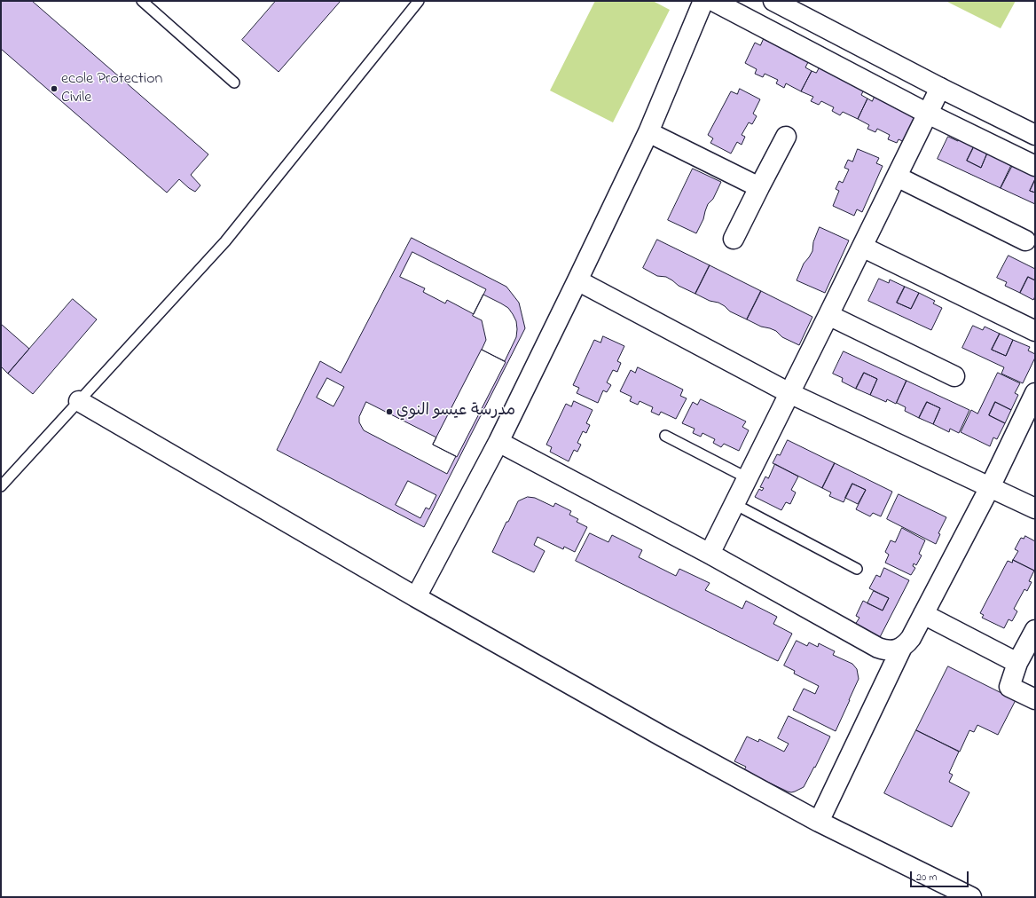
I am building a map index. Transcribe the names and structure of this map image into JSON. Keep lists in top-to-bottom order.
{
  "places": ["ecole Protection Civile", "مدرسة عيسو النوي"],
  "scale_bar": "20 m"
}
